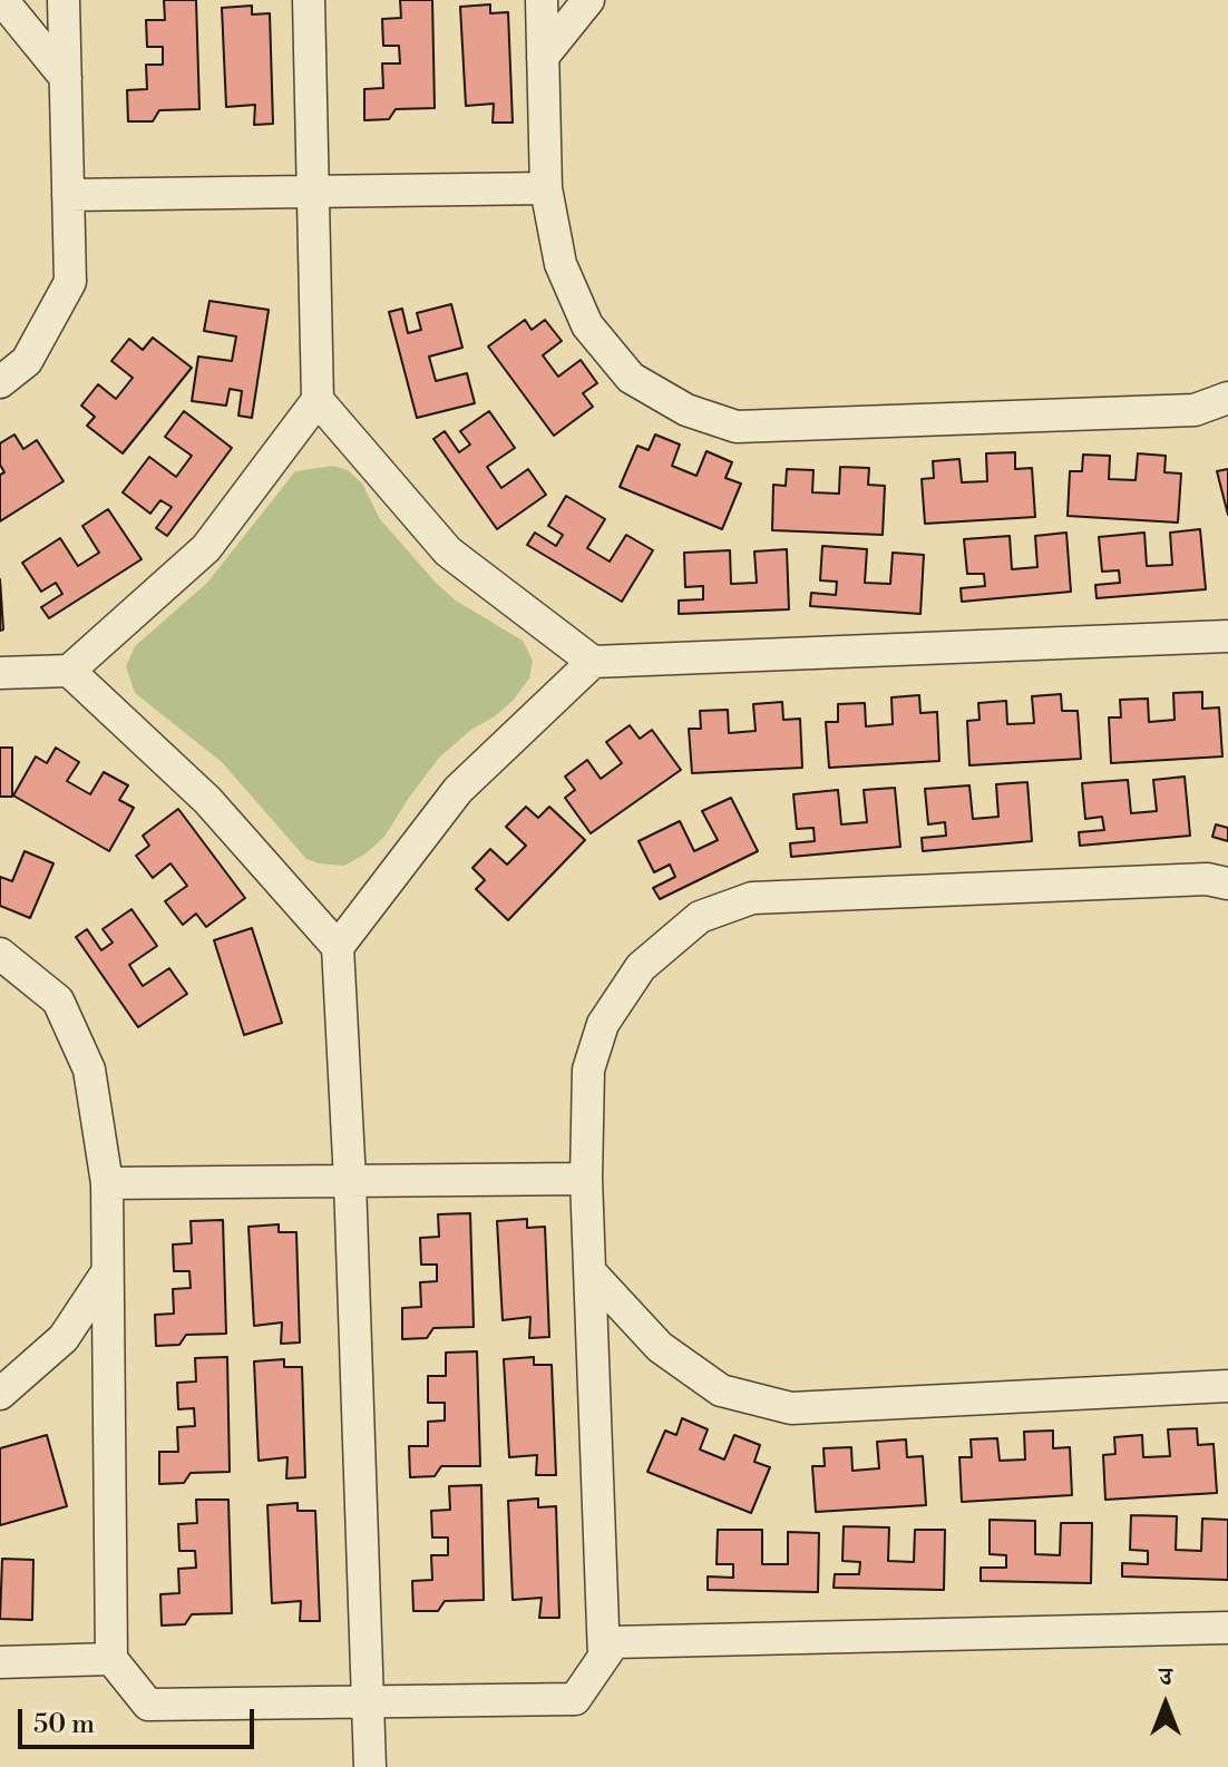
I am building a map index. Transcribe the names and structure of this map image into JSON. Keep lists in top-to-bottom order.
{
  "scale_bar": "50 m",
  "north": "top"
}
